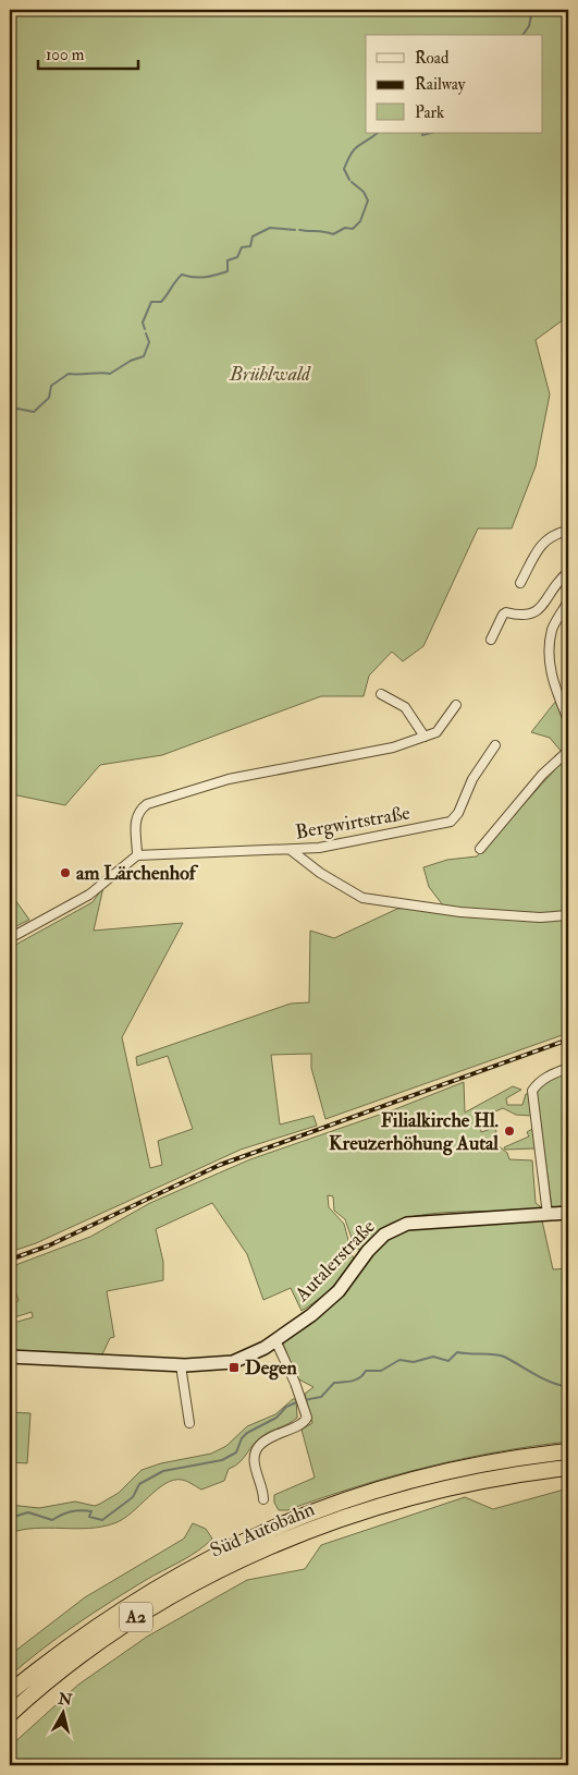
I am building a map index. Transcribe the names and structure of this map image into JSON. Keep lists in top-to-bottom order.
{
  "streets": {
    "highway": ["Süd Autobahn", "A2"],
    "main road": ["Autalerstraße"],
    "street": ["Bergwirtstraße"]
  },
  "parks": ["Brühlwald"],
  "places": {
    "other": ["am Lärchenhof", "Filialkirche Hl. Kreuzerhöhung Autal"],
    "transit": ["Degen"]
  },
  "legend": ["Road", "Railway", "Park"],
  "scale_bar": "100 m",
  "north": "top"
}
